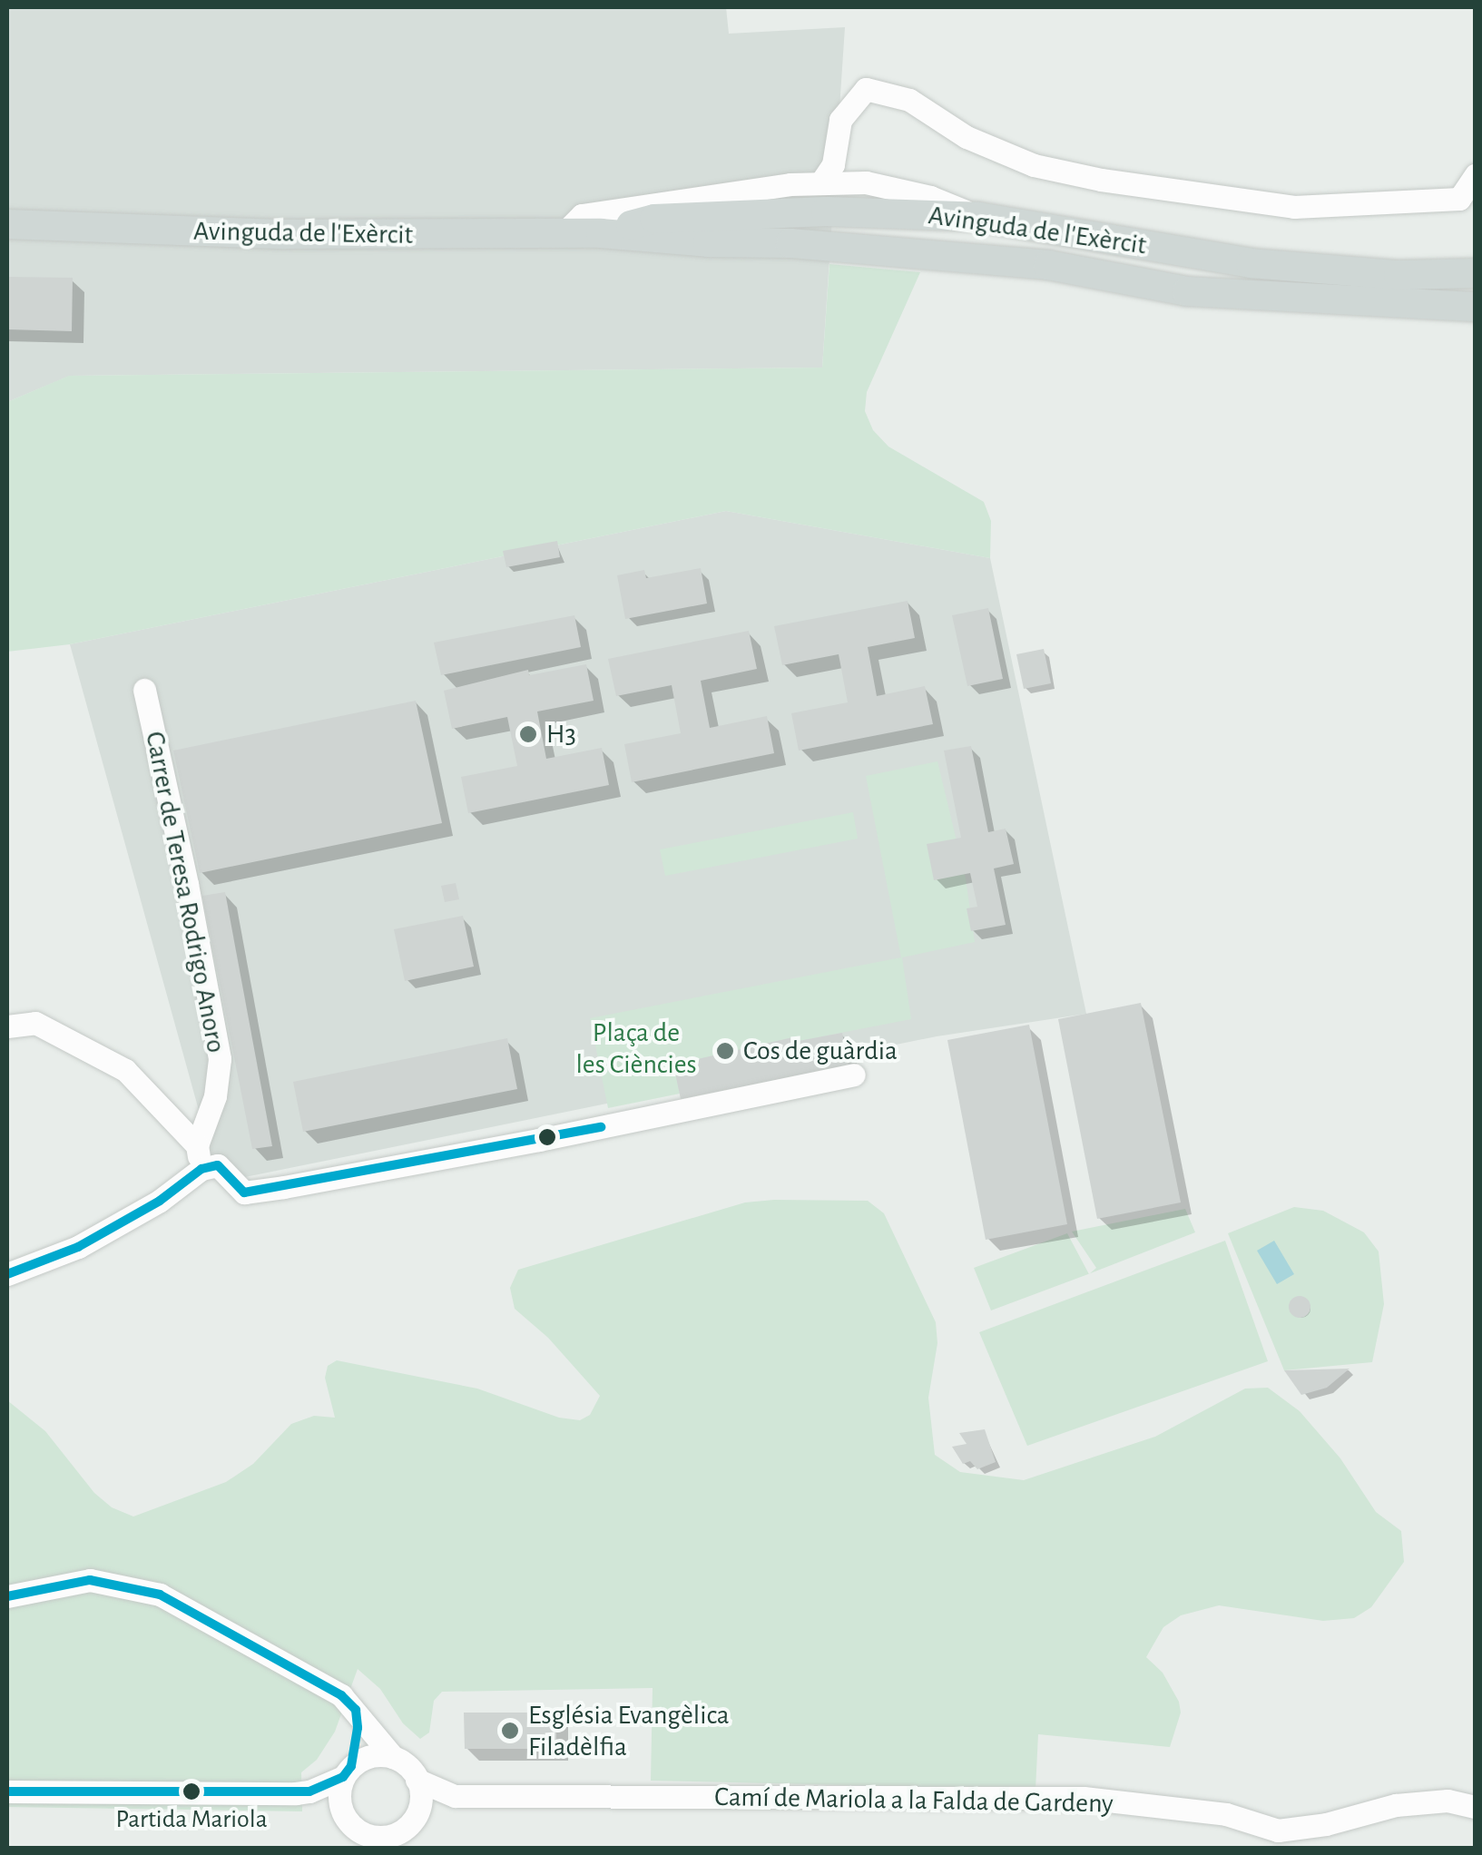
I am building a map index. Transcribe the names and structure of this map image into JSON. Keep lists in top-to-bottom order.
{
  "streets": {
    "main road": ["Avinguda de l'Exèrcit"],
    "street": ["Carrer de Teresa Rodrigo Anoro", "Camí de Mariola a la Falda de Gardeny"]
  },
  "parks": ["Plaça de les Ciències"],
  "places": [
    "H3",
    "Cos de guàrdia",
    "Església Evangèlica Filadèlfia",
    "Partida Mariola"
  ]
}
